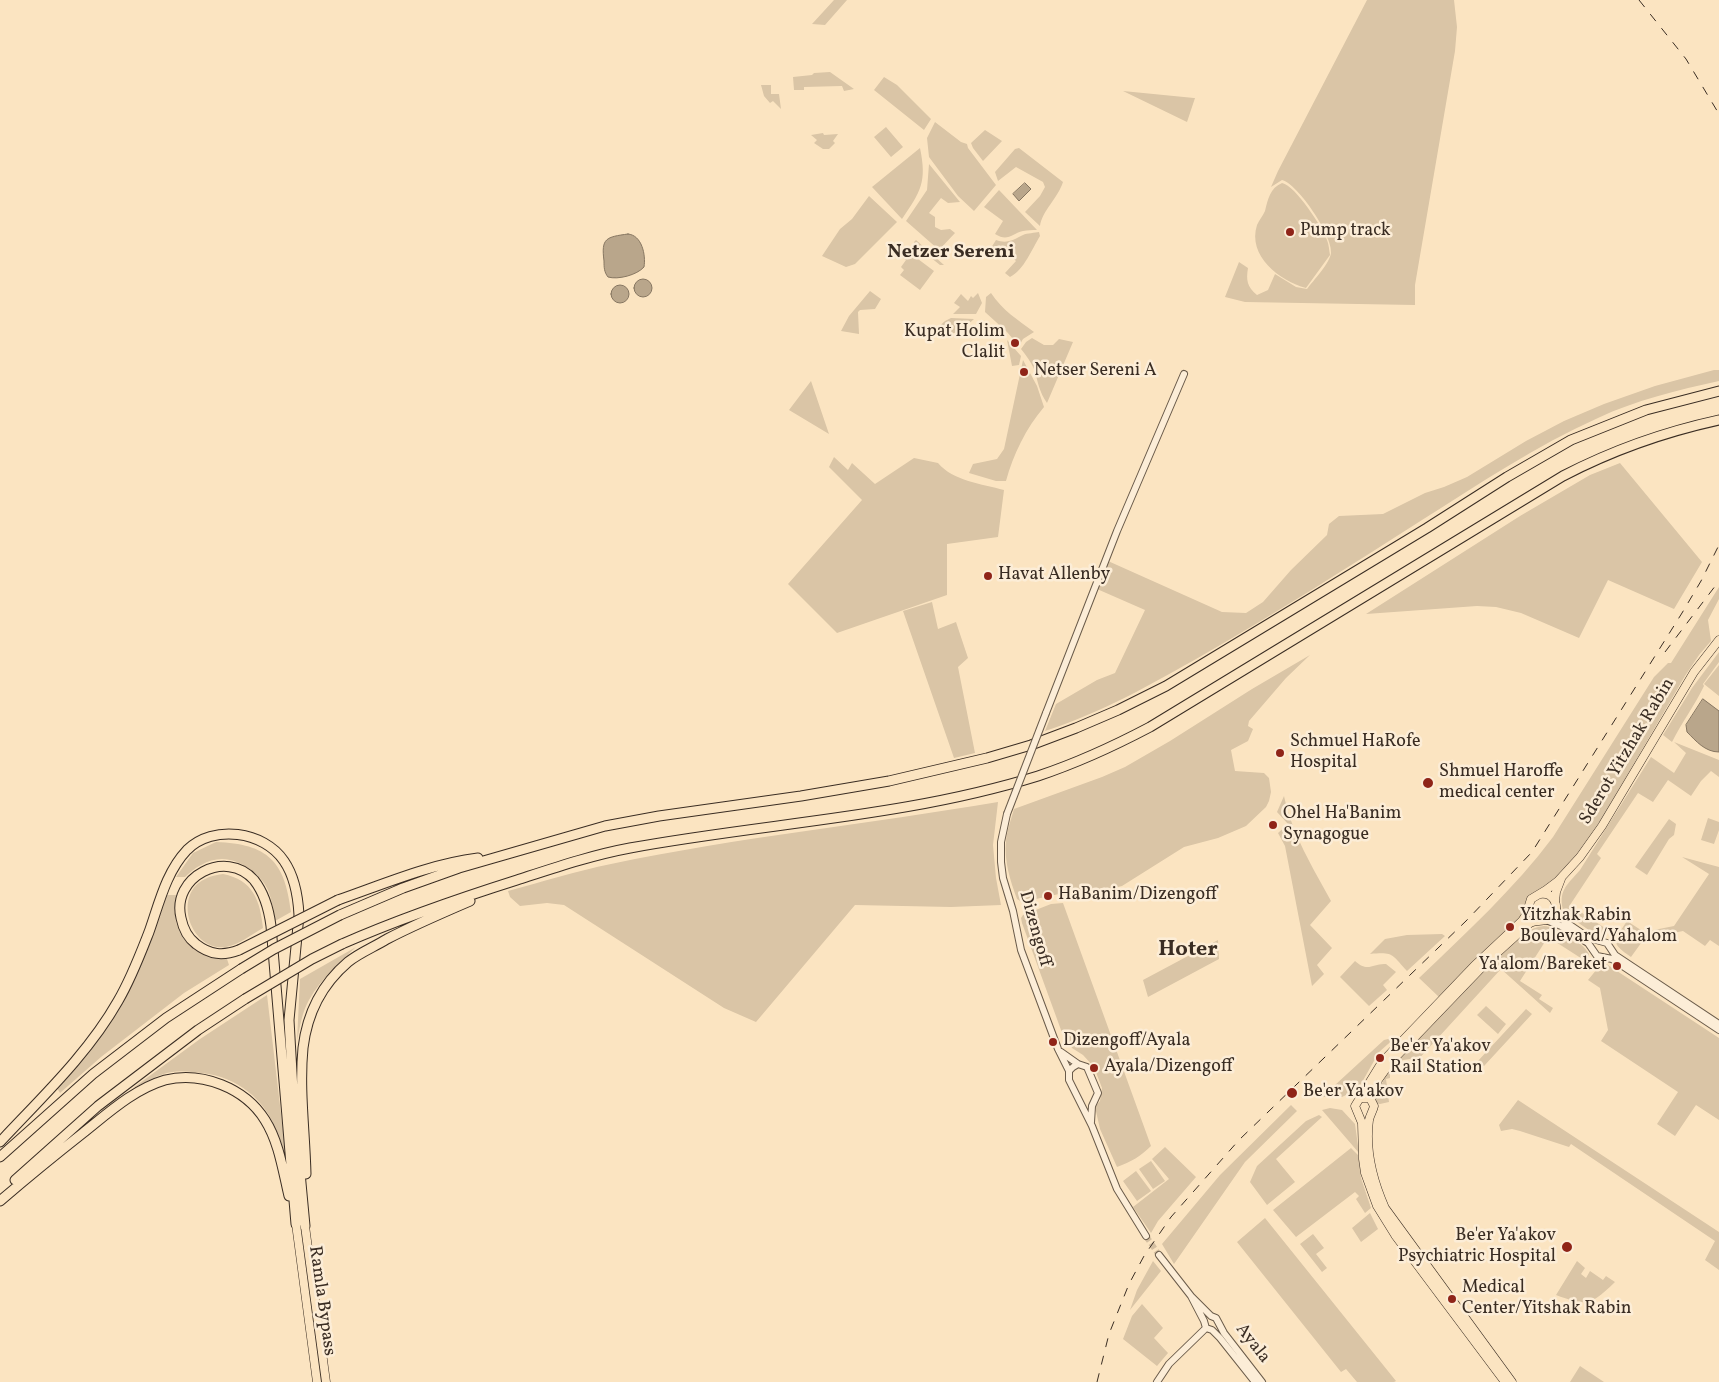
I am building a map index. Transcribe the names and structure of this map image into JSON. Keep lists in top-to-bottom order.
{
  "streets": {
    "main road": ["Sderot Yitzhak Rabin", "Ramla Bypass"],
    "street": ["Dizengoff", "Ayala"]
  },
  "districts": ["Netzer Sereni", "Hoter"],
  "places": [
    "Pump track",
    "Kupat Holim Clalit",
    "Netser Sereni A",
    "Havat Allenby",
    "Schmuel HaRofe Hospital",
    "Shmuel Haroffe medical center",
    "Ohel Ha'Banim Synagogue",
    "HaBanim/Dizengoff",
    "Yitzhak Rabin Boulevard/Yahalom",
    "Ya'alom/Bareket",
    "Dizengoff/Ayala",
    "Be'er Ya'akov Rail Station",
    "Ayala/Dizengoff",
    "Be'er Ya'akov",
    "Be'er Ya'akov Psychiatric Hospital",
    "Medical Center/Yitshak Rabin"
  ]
}
